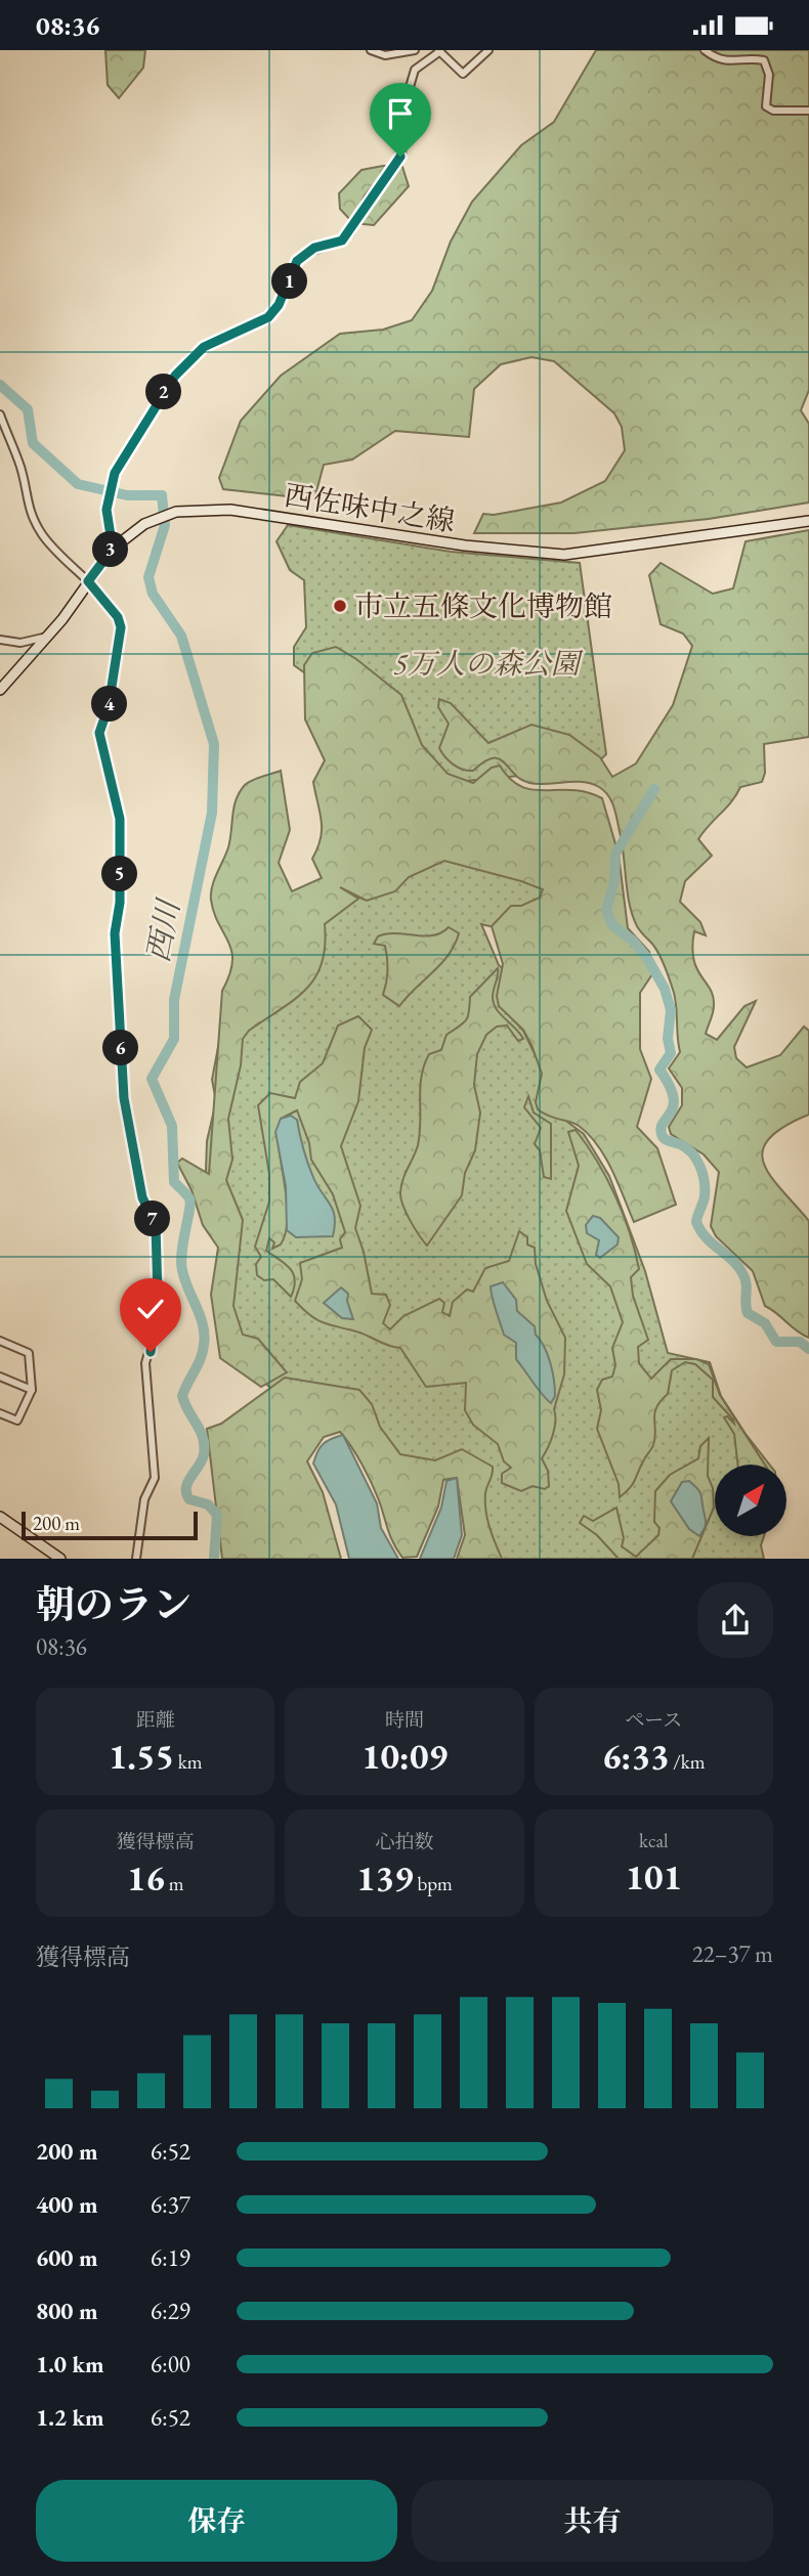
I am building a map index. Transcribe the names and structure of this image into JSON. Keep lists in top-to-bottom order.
{
  "streets": {
    "main road": ["西佐味中之線"]
  },
  "water": ["西川"],
  "parks": ["5万人の森公園"],
  "places": ["市立五條文化博物館"],
  "scale_bar": "200 m",
  "north": "top right",
  "page": {
    "status": "08:36",
    "pins": [
      "1",
      "2",
      "3",
      "4",
      "5",
      "6",
      "7"
    ],
    "scale": "200 m",
    "heading": ["朝のラン", "08:36"],
    "stats": [
      ["距離", "1.55 km"],
      ["時間", "10:09"],
      ["ペース", "6:33 /km"],
      ["獲得標高", "16 m"],
      ["心拍数", "139 bpm"],
      ["kcal", "101"]
    ],
    "chart": ["獲得標高", "22–37 m"],
    "list": [
      {
        "name": "200 m",
        "note": "6:52"
      },
      {
        "name": "400 m",
        "note": "6:37"
      },
      {
        "name": "600 m",
        "note": "6:19"
      },
      {
        "name": "800 m",
        "note": "6:29"
      },
      {
        "name": "1.0 km",
        "note": "6:00"
      },
      {
        "name": "1.2 km",
        "note": "6:52"
      }
    ],
    "buttons": ["保存", "共有"]
  }
}
